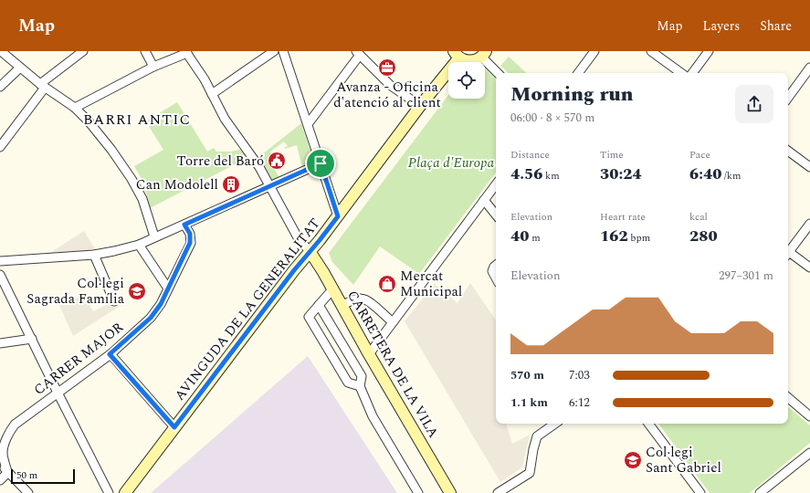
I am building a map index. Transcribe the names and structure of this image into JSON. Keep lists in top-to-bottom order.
{
  "streets": {
    "street": ["AVINGUDA DE LA GENERALITAT", "CARRER MAJOR", "CARRETERA DE LA VILA"]
  },
  "crossings": [
    ["AVINGUDA DE LA GENERALITAT", "CARRETERA DE LA VILA"]
  ],
  "districts": ["BARRI ANTIC"],
  "parks": ["Plaça d'Europa"],
  "places": {
    "office": ["Avanza - Oficina d'atenció al client"],
    "public building": ["Torre del Baró"],
    "building": ["Can Modolell"],
    "shop": ["Mercat Municipal"],
    "school or university": ["Col·legi Sagrada Família", "Col·legi Sant Gabriel"]
  },
  "scale_bar": "50 m",
  "page": {
    "header": "Map",
    "nav": ["Map", "Layers", "Share"],
    "heading": ["Morning run", "06:00 · 8 × 570 m"],
    "stats": [
      ["Distance", "4.56 km"],
      ["Time", "30:24"],
      ["Pace", "6:40 /km"],
      ["Elevation", "40 m"],
      ["Heart rate", "162 bpm"],
      ["kcal", "280"]
    ],
    "chart": ["Elevation", "297–301 m"],
    "list": [
      {
        "name": "570 m",
        "note": "7:03"
      },
      {
        "name": "1.1 km",
        "note": "6:12"
      }
    ],
    "scale": "50 m"
  }
}
